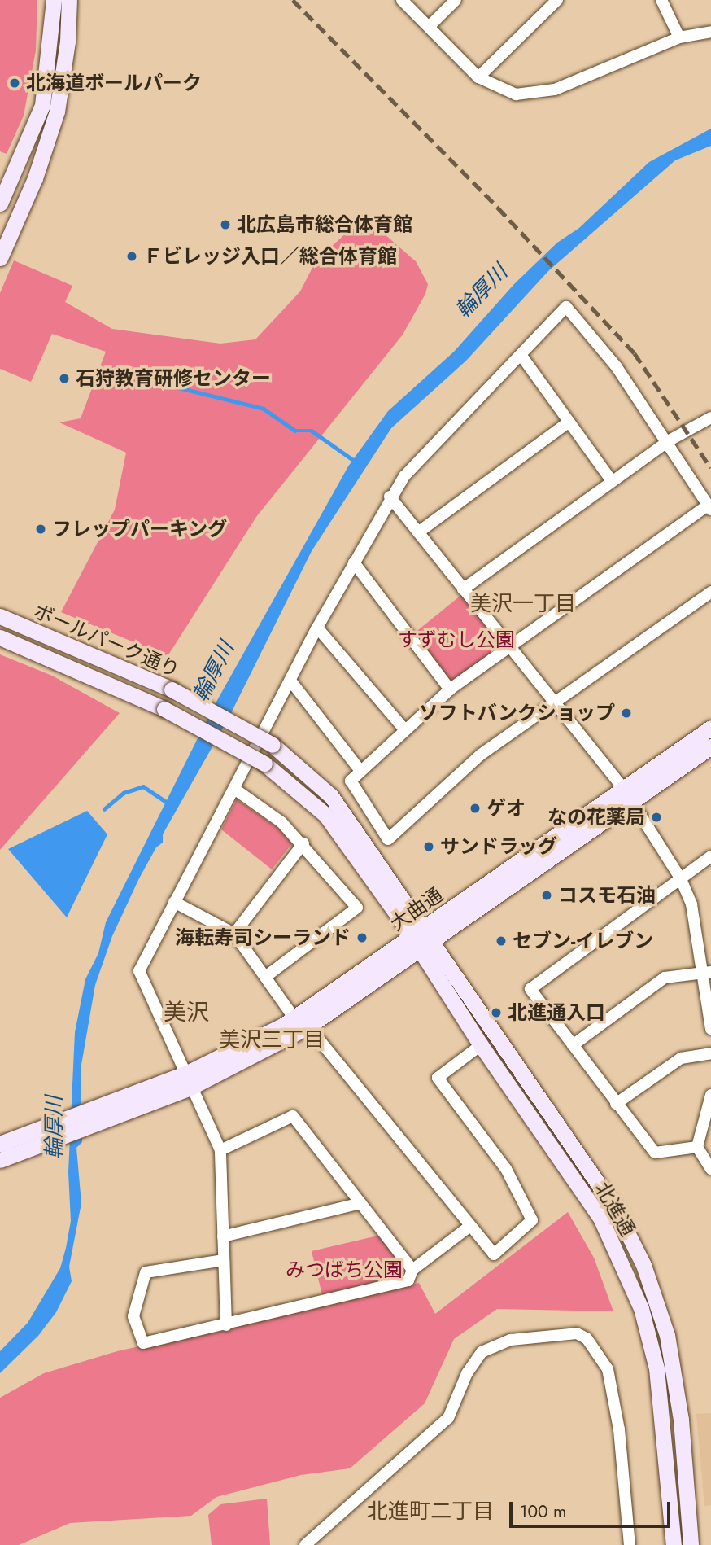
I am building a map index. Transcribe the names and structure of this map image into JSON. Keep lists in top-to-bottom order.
{
  "streets": {
    "street": ["ボールパーク通り", "大曲通", "北進通"]
  },
  "crossings": [
    ["ボールパーク通り", "大曲通"],
    ["ボールパーク通り", "北進通"],
    ["大曲通", "北進通"]
  ],
  "districts": [
    "美沢一丁目",
    "美沢",
    "美沢三丁目",
    "北進町二丁目"
  ],
  "water": ["輪厚川"],
  "parks": ["すずむし公園", "みつばち公園"],
  "places": [
    "北海道ボールパーク",
    "北広島市総合体育館",
    "Ｆビレッジ入口／総合体育館",
    "石狩教育研修センター",
    "フレップパーキング",
    "ソフトバンクショップ",
    "ゲオ",
    "なの花薬局",
    "サンドラッグ",
    "コスモ石油",
    "海転寿司シーランド",
    "セブン-イレブン",
    "北進通入口"
  ],
  "scale_bar": "100 m"
}
